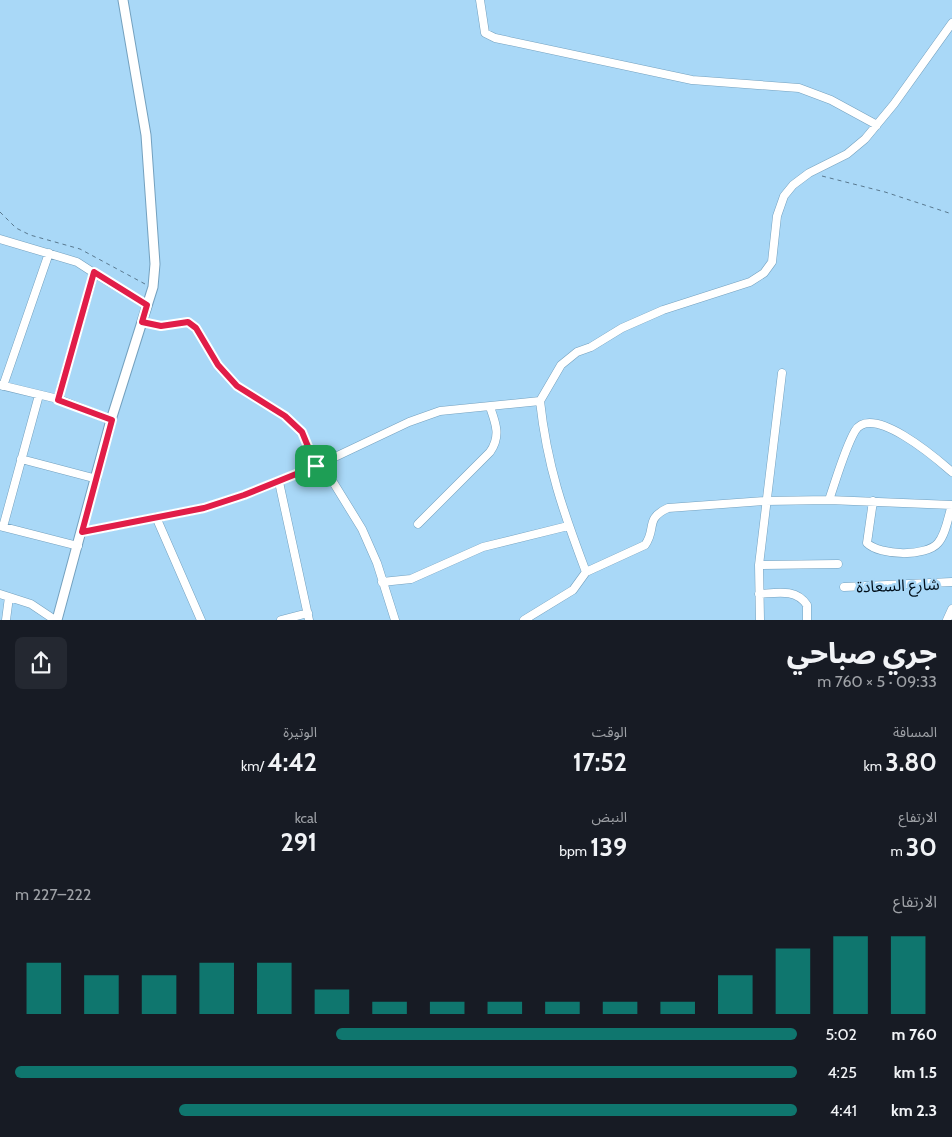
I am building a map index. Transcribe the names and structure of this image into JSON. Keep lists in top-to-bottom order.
{
  "streets": {
    "street": ["شارع السعادة"]
  },
  "page": {
    "heading": ["جري صباحي", "09:33 · 5 × 760 m"],
    "stats": [
      ["المسافة", "3.80 km"],
      ["الوقت", "17:52"],
      ["الوتيرة", "4:42 /km"],
      ["الارتفاع", "30 m"],
      ["النبض", "139 bpm"],
      ["kcal", "291"]
    ],
    "chart": ["الارتفاع", "222–227 m"],
    "list": [
      {
        "name": "760 m",
        "note": "5:02"
      },
      {
        "name": "1.5 km",
        "note": "4:25"
      },
      {
        "name": "2.3 km",
        "note": "4:41"
      }
    ]
  }
}
